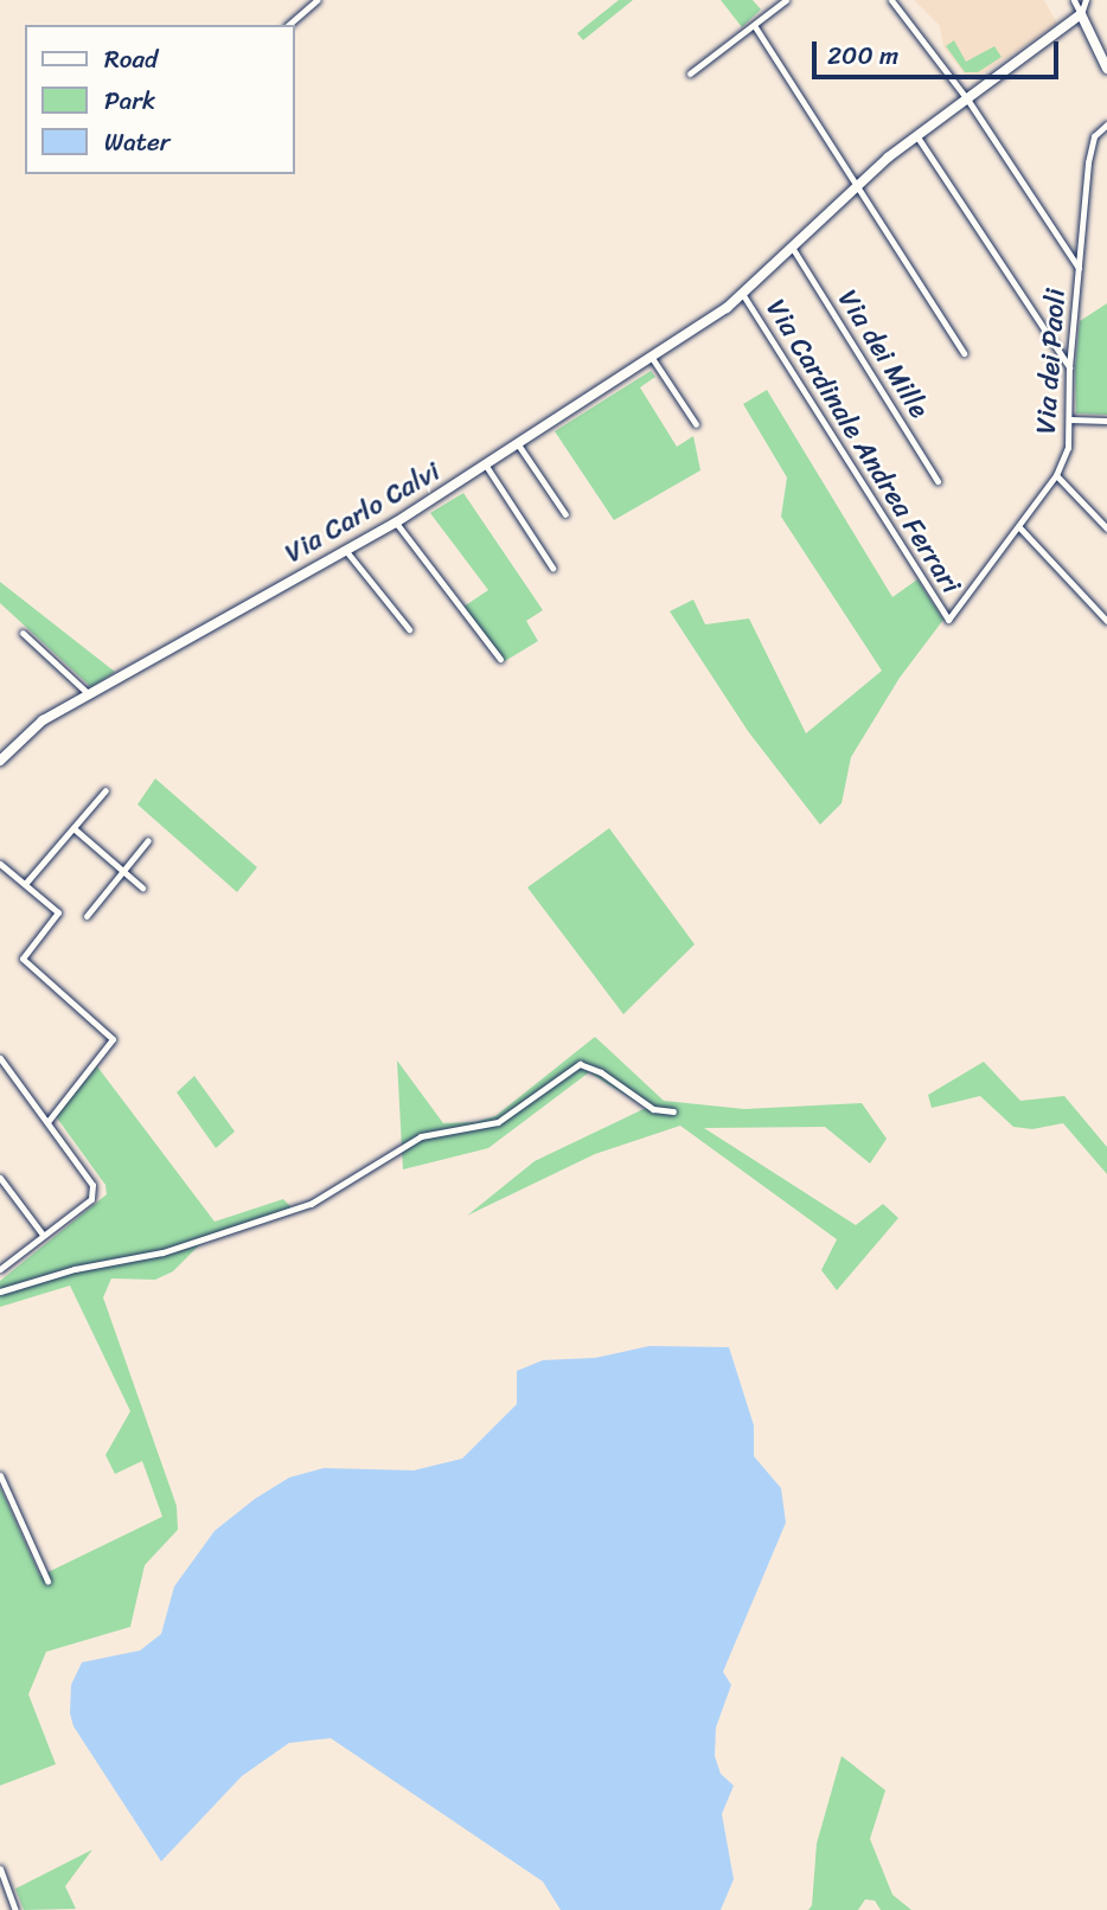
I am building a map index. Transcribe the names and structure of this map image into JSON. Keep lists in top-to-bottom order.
{
  "streets": {
    "street": [
      "Via dei Mille",
      "Via dei Paoli",
      "Via Cardinale Andrea Ferrari",
      "Via Carlo Calvi"
    ]
  },
  "crossings": [
    ["Via dei Mille", "Via Carlo Calvi"],
    ["Via dei Paoli", "Via Cardinale Andrea Ferrari"],
    ["Via Cardinale Andrea Ferrari", "Via Carlo Calvi"]
  ],
  "legend": ["Road", "Park", "Water"],
  "scale_bar": "200 m"
}
